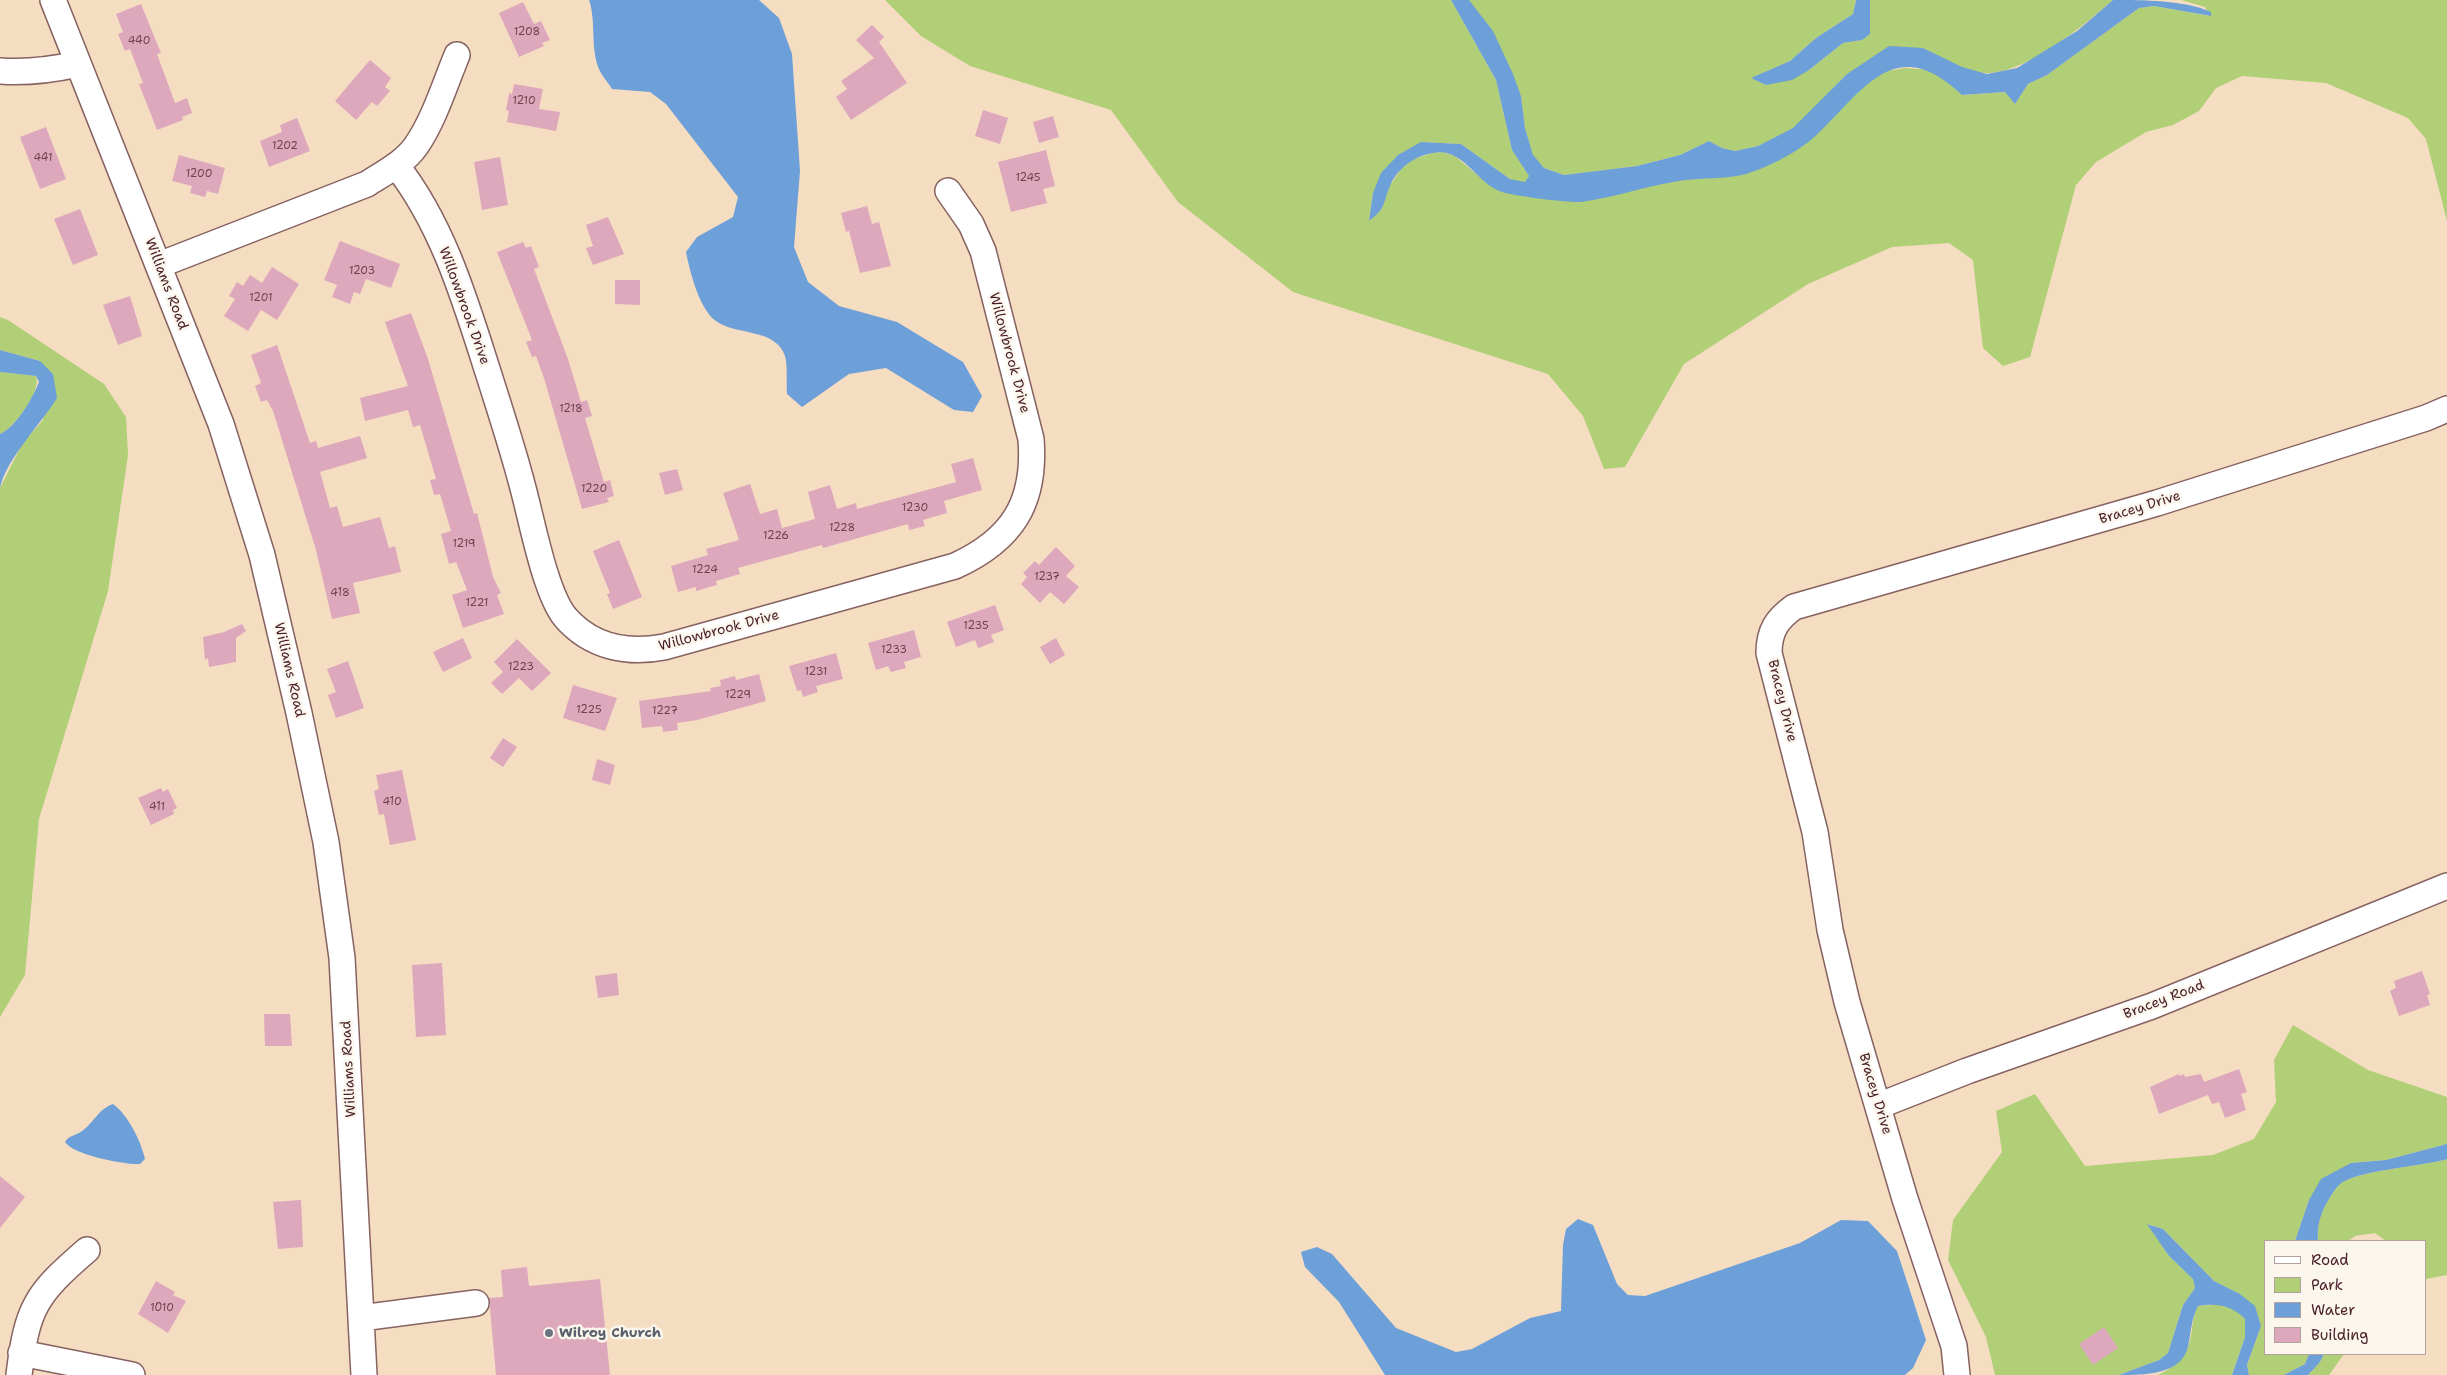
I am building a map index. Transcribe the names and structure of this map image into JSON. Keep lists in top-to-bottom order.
{
  "streets": {
    "street": [
      "Williams Road",
      "Willowbrook Drive",
      "Bracey Drive",
      "Bracey Road"
    ]
  },
  "crossings": [
    ["Bracey Drive", "Bracey Road"]
  ],
  "places": ["Wilroy Church"],
  "house_numbers": [
    "1208",
    "440",
    "1210",
    "1202",
    "441",
    "1200",
    "1245",
    "1203",
    "1201",
    "1218",
    "1220",
    "1230",
    "1228",
    "1226",
    "1219",
    "1224",
    "1237",
    "418",
    "1221",
    "1235",
    "1233",
    "1223",
    "1231",
    "1229",
    "1225",
    "1227",
    "410",
    "411",
    "1010"
  ],
  "legend": [
    "Road",
    "Park",
    "Water",
    "Building"
  ]
}
